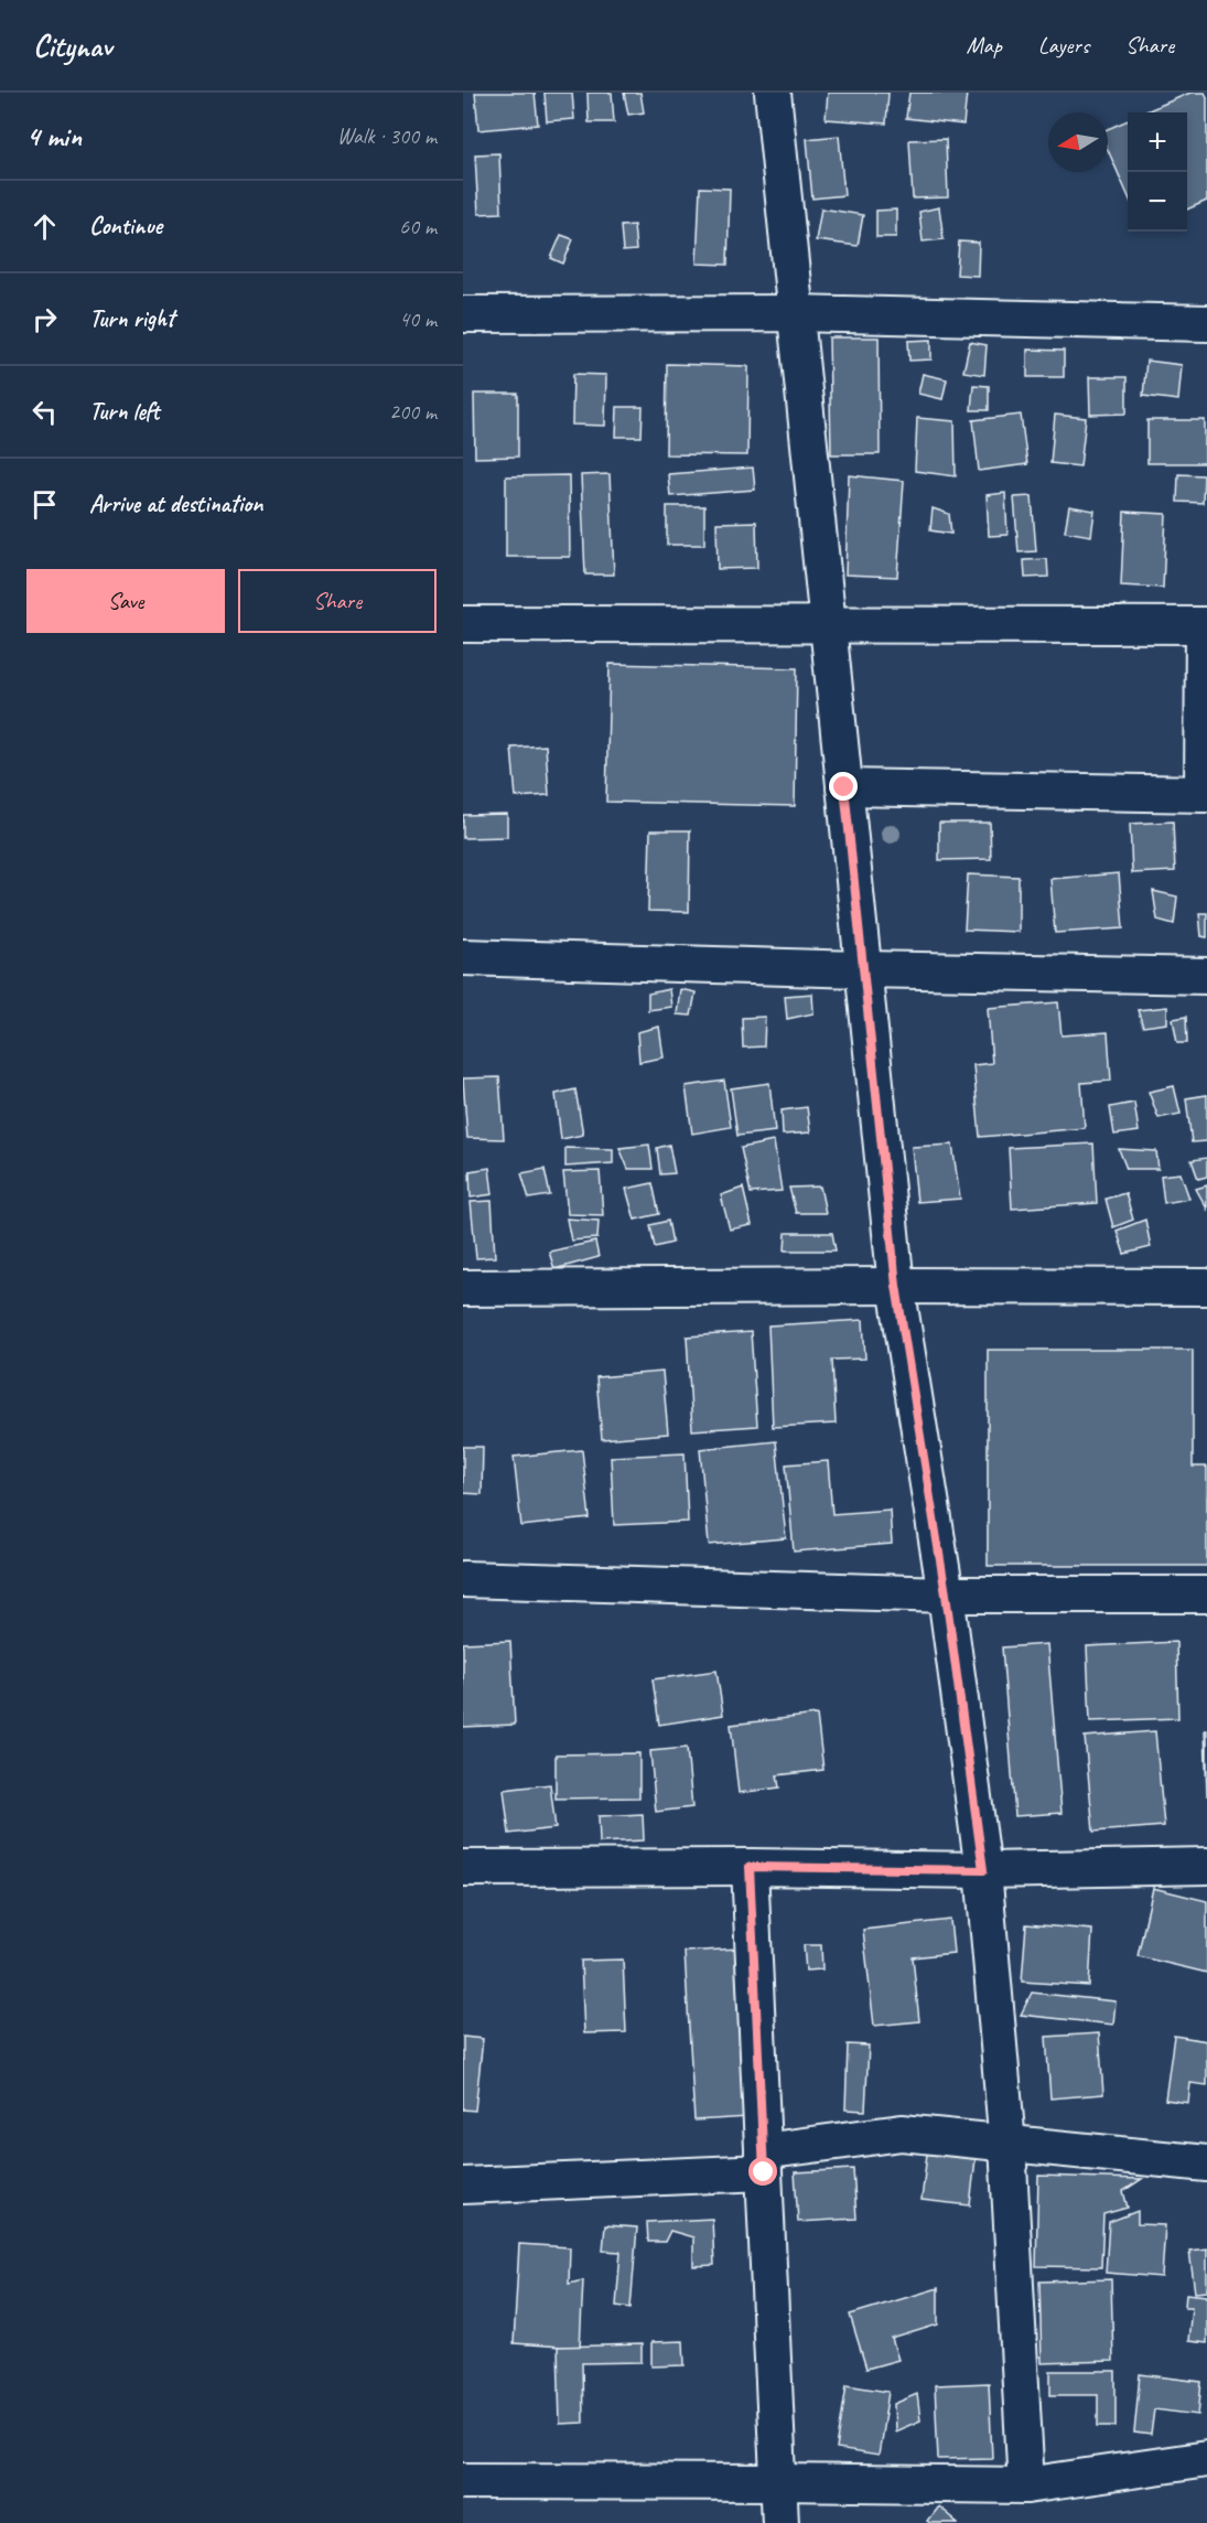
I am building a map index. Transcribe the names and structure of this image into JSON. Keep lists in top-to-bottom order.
{
  "north": "left",
  "page": {
    "header": "Citynav",
    "nav": ["Map", "Layers", "Share"],
    "heading": ["4 min", "Walk · 300 m"],
    "map_buttons": ["+", "−"],
    "list": [
      ["Continue", "60 m"],
      ["Turn right", "40 m"],
      ["Turn left", "200 m"],
      "Arrive at destination"
    ],
    "buttons": ["Save", "Share"]
  }
}
